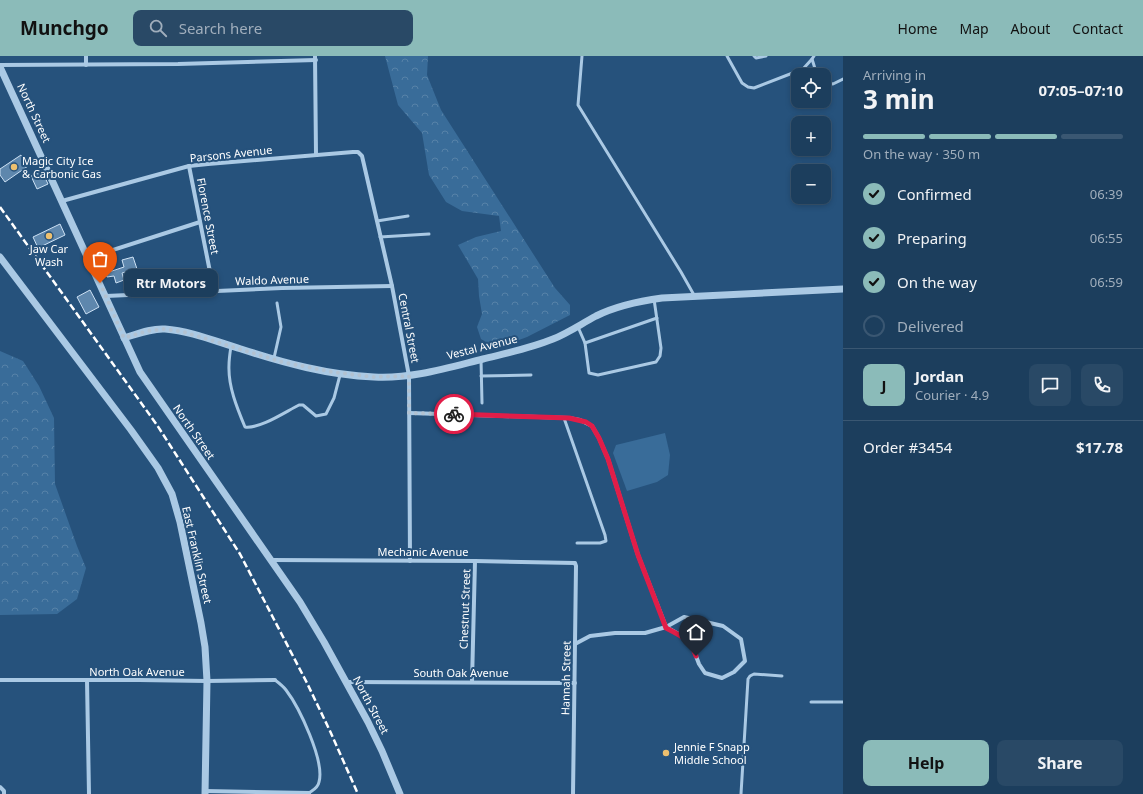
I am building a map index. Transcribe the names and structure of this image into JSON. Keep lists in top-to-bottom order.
{
  "streets": {
    "street": [
      "North Street",
      "Parsons Avenue",
      "Florence Street",
      "Waldo Avenue",
      "Central Street",
      "Vestal Avenue",
      "Mechanic Avenue",
      "East Franklin Street",
      "Chestnut Street",
      "North Oak Avenue",
      "South Oak Avenue",
      "Hannah Street"
    ]
  },
  "crossings": [
    ["North Street", "Parsons Avenue"],
    ["North Street", "Waldo Avenue"],
    ["North Street", "Vestal Avenue"],
    ["North Street", "Mechanic Avenue"],
    ["North Street", "South Oak Avenue"],
    ["Parsons Avenue", "Florence Street"],
    ["Parsons Avenue", "Central Street"],
    ["Florence Street", "Waldo Avenue"],
    ["Waldo Avenue", "Central Street"],
    ["Central Street", "Vestal Avenue"],
    ["Central Street", "Mechanic Avenue"],
    ["Mechanic Avenue", "Chestnut Street"],
    ["Mechanic Avenue", "Hannah Street"],
    ["East Franklin Street", "North Oak Avenue"],
    ["Chestnut Street", "South Oak Avenue"],
    ["South Oak Avenue", "Hannah Street"]
  ],
  "places": [
    "Magic City Ice & Carbonic Gas",
    "Jaw Car Wash",
    "Rtr Motors",
    "Jennie F Snapp Middle School"
  ],
  "page": {
    "header": "Munchgo",
    "search": "Search here",
    "nav": [
      "Home",
      "Map",
      "About",
      "Contact"
    ],
    "heading": ["3 min", "Arriving in", "07:05–07:10"],
    "panel": [
      "Jordan",
      "Courier · 4.9",
      "Order #3454",
      "$17.78"
    ],
    "map_buttons": ["+", "−"],
    "bar": "On the way · 350 m",
    "list": [
      ["Confirmed", "06:39"],
      ["Preparing", "06:55"],
      ["On the way", "06:59"],
      "Delivered"
    ],
    "bubble": "Rtr Motors",
    "round": "J",
    "buttons": ["Help", "Share"]
  }
}
